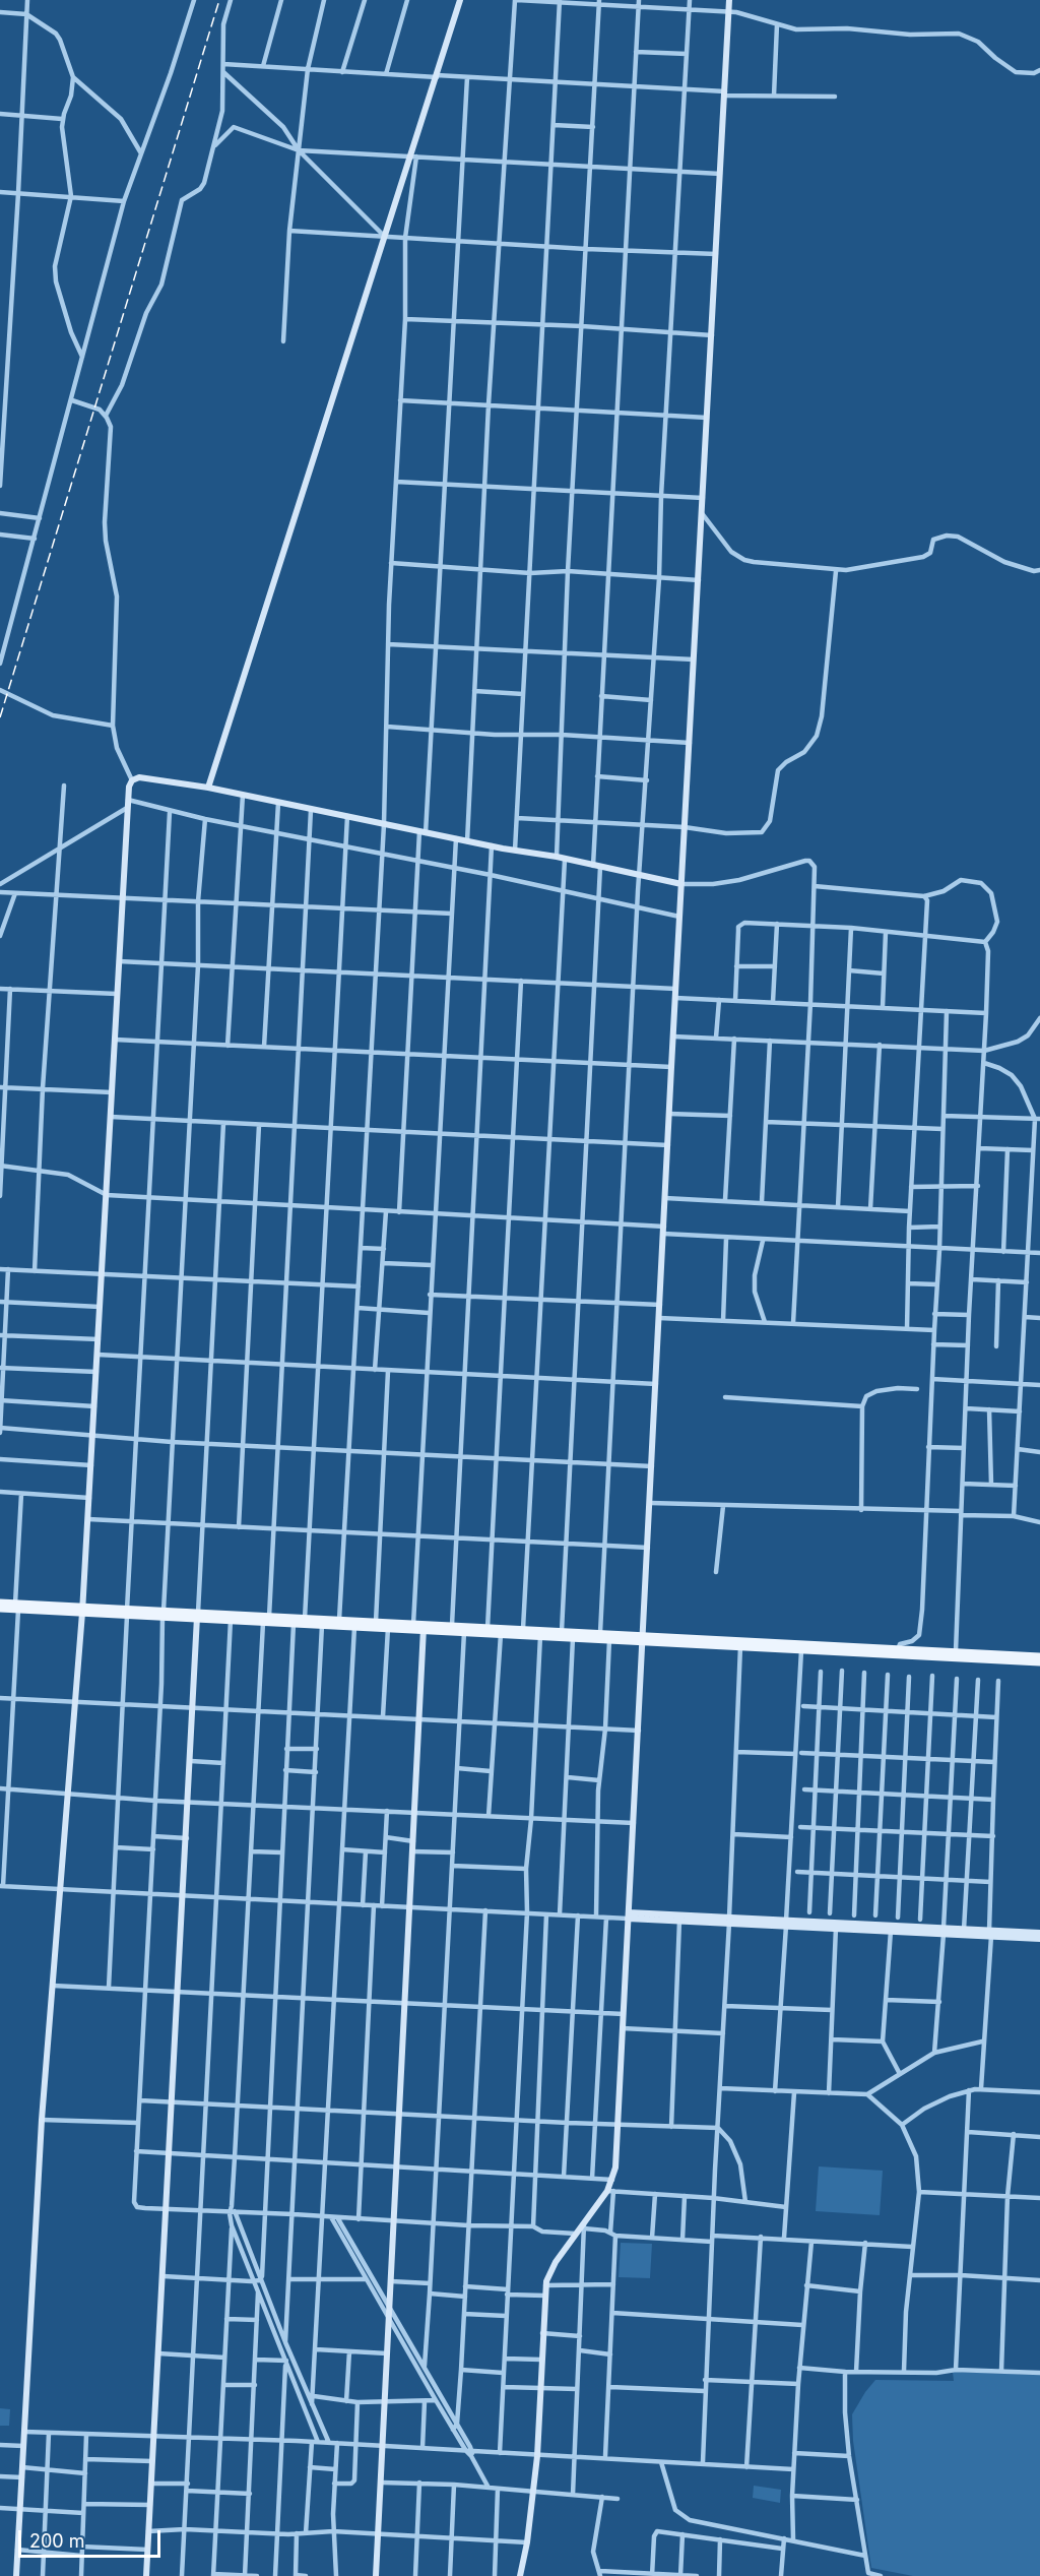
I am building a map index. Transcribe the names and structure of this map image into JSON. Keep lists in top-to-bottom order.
{
  "scale_bar": "200 m"
}
